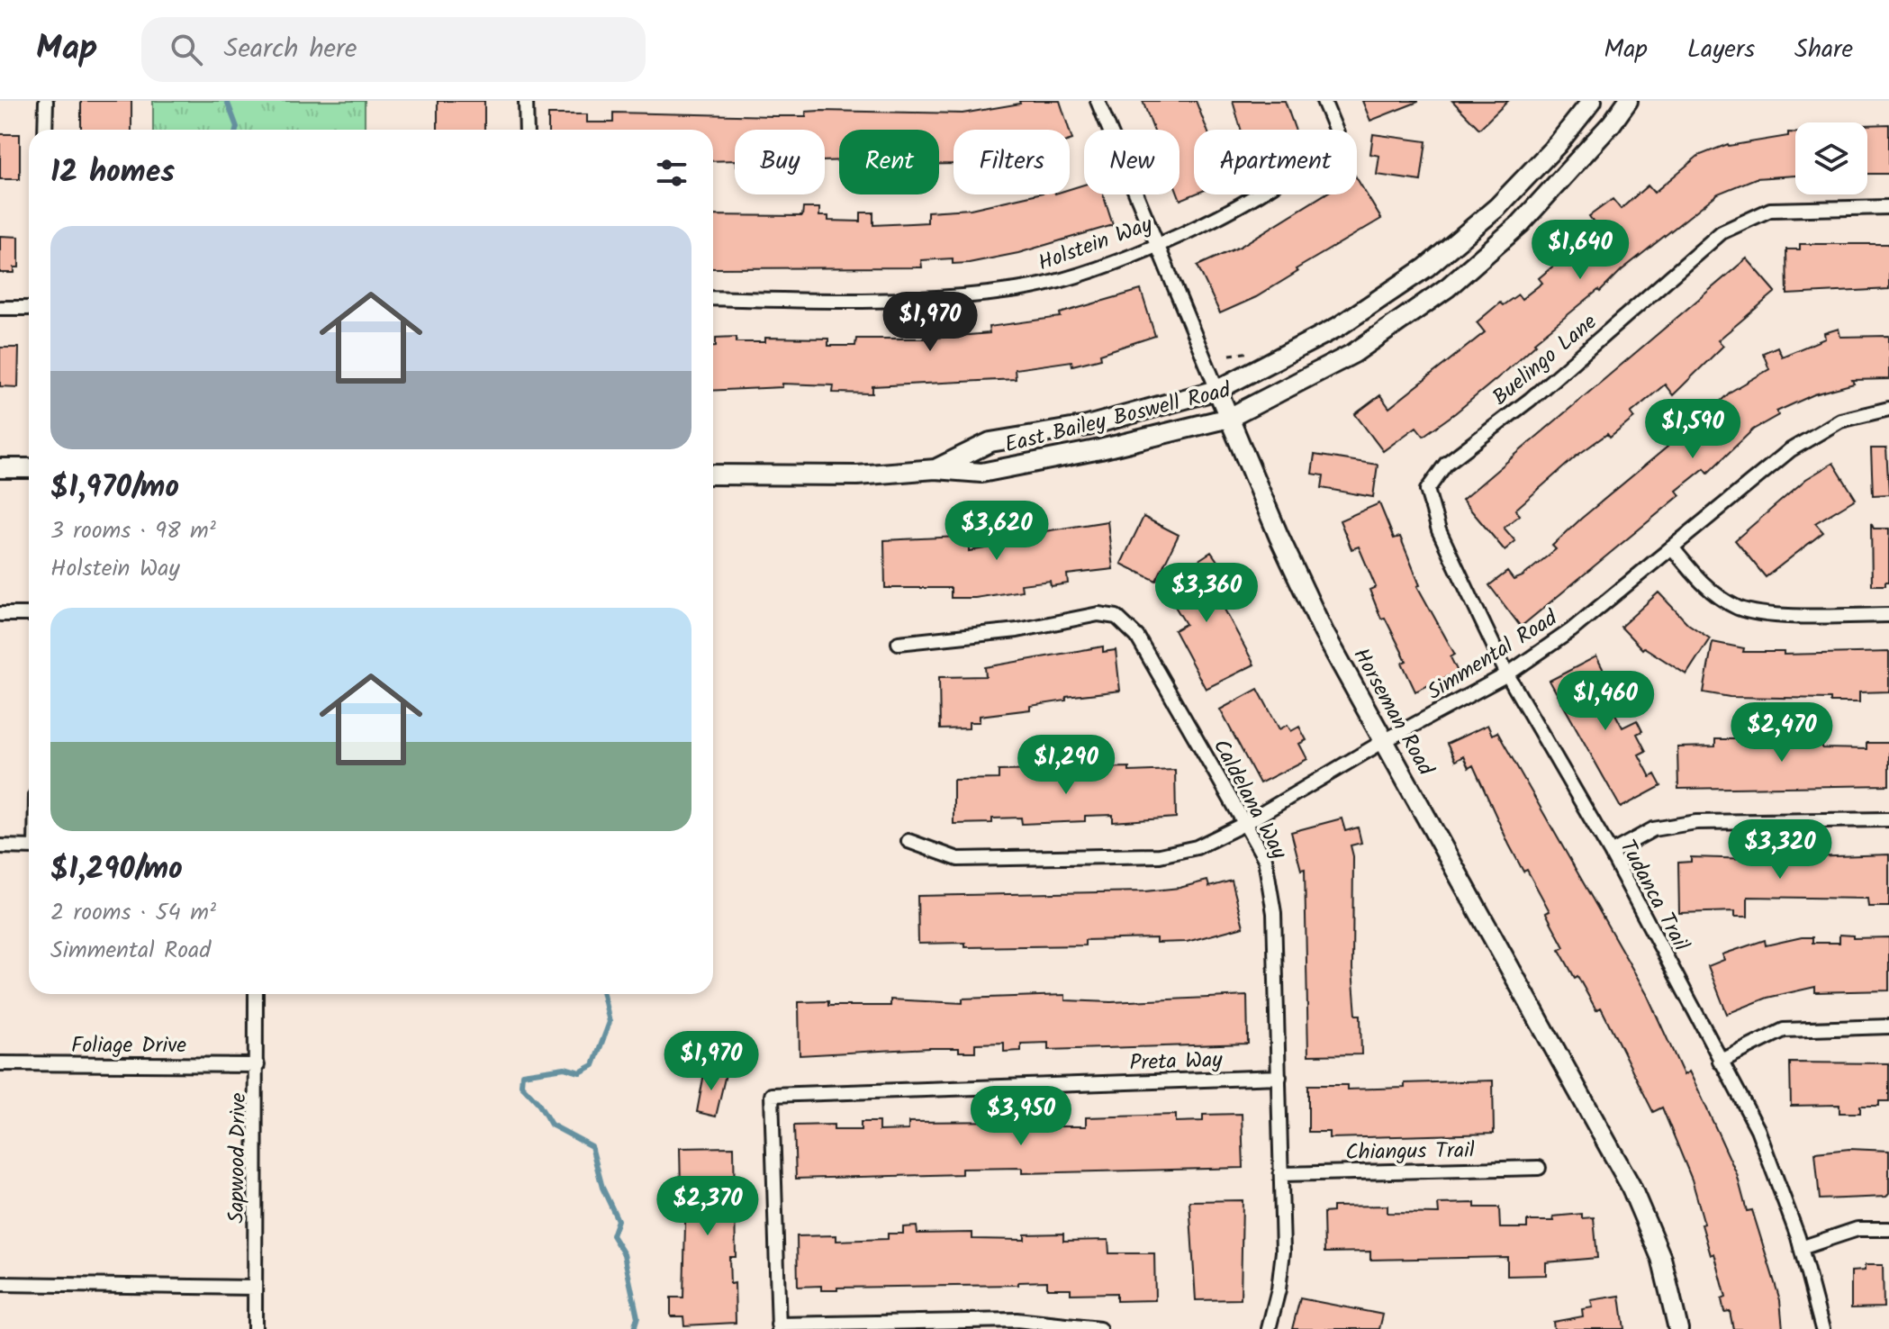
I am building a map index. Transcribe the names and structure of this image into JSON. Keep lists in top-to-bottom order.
{
  "streets": {
    "street": [
      "Holstein Way",
      "Buelingo Lane",
      "East Bailey Boswell Road",
      "Simmental Road",
      "Horseman Road",
      "Caldelana Way",
      "Tudanca Trail",
      "Foliage Drive",
      "Preta Way",
      "Chiangus Trail",
      "Sapwood Drive"
    ]
  },
  "crossings": [
    ["Holstein Way", "Horseman Road"],
    ["Buelingo Lane", "Tudanca Trail"],
    ["East Bailey Boswell Road", "Horseman Road"],
    ["Simmental Road", "Horseman Road"],
    ["Simmental Road", "Caldelana Way"],
    ["Simmental Road", "Tudanca Trail"],
    ["Caldelana Way", "Preta Way"],
    ["Caldelana Way", "Chiangus Trail"],
    ["Foliage Drive", "Sapwood Drive"]
  ],
  "page": {
    "header": "Map",
    "search": "Search here",
    "nav": ["Map", "Layers", "Share"],
    "chip": [
      "Buy",
      "Rent",
      "Filters",
      "New",
      "Apartment"
    ],
    "heading": "12 homes",
    "list": [
      {
        "name": "$1,970/mo",
        "note": "3 rooms · 98 m² · Holstein Way"
      },
      {
        "name": "$1,290/mo",
        "note": "2 rooms · 54 m² · Simmental Road"
      }
    ],
    "price": [
      "$1,640",
      "$1,970",
      "$1,590",
      "$3,620",
      "$3,360",
      "$1,460",
      "$2,470",
      "$1,290",
      "$3,320",
      "$1,970",
      "$3,950",
      "$2,370"
    ]
  }
}
